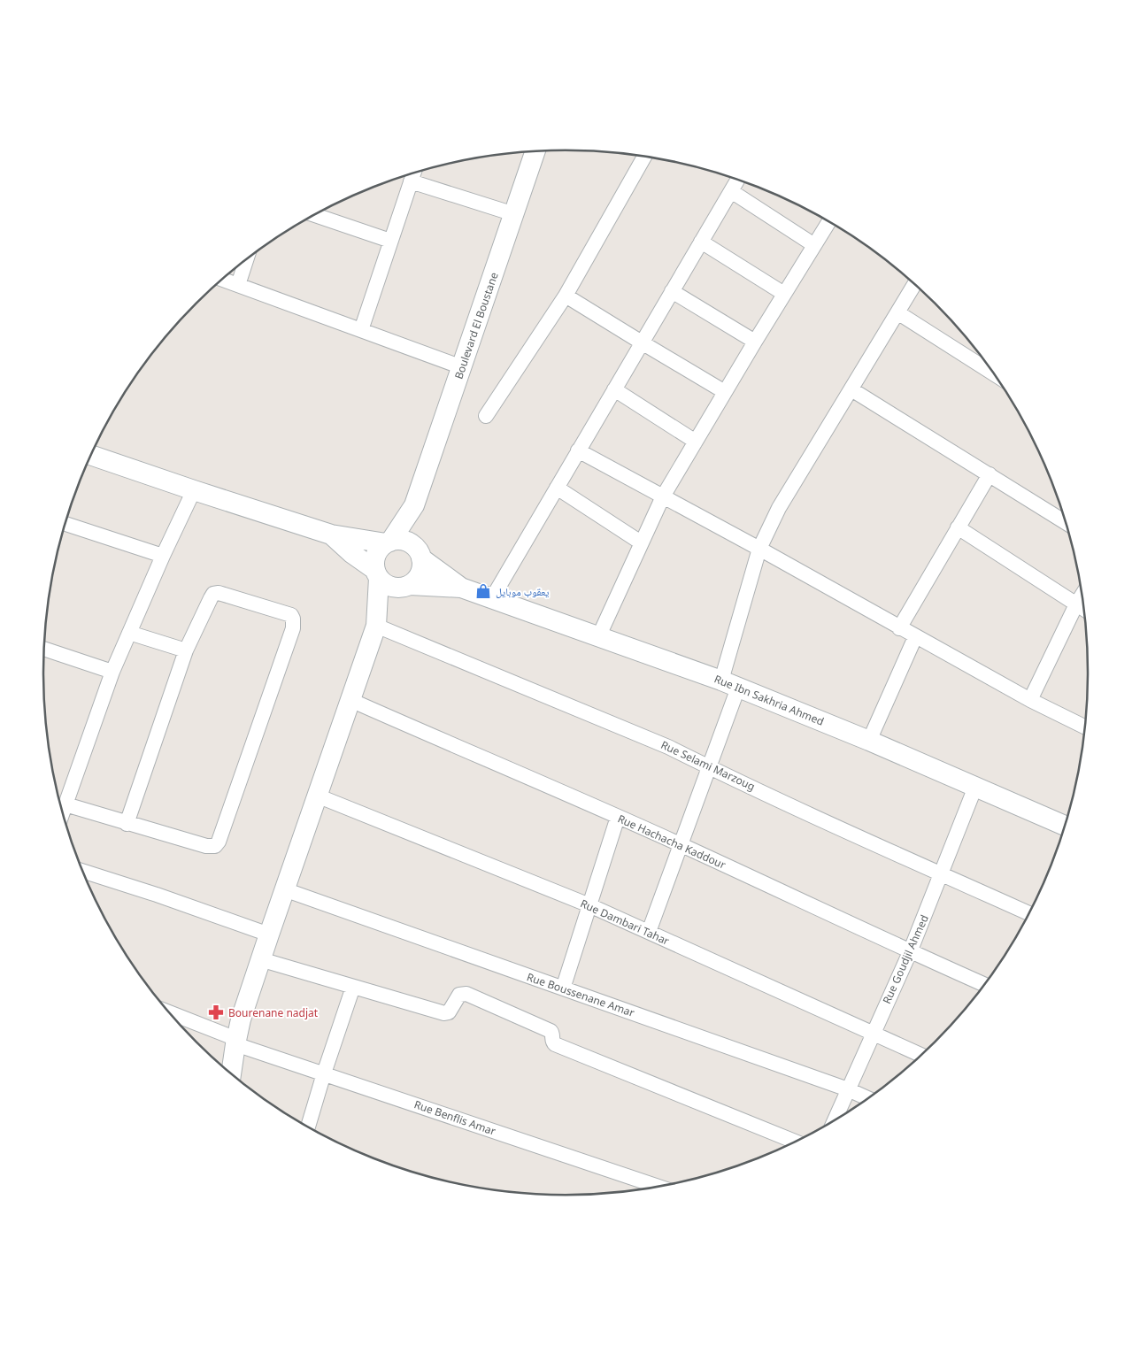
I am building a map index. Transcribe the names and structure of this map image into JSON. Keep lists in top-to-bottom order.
{
  "streets": {
    "main road": ["Boulevard El Boustane", "Rue Ibn Sakhria Ahmed"],
    "street": [
      "Rue Selami Marzoug",
      "Rue Hachacha Kaddour",
      "Rue Dambari Tahar",
      "Rue Goudjil Ahmed",
      "Rue Boussenane Amar",
      "Rue Benflis Amar"
    ]
  },
  "crossings": [
    ["Rue Ibn Sakhria Ahmed", "Rue Goudjil Ahmed"],
    ["Rue Selami Marzoug", "Rue Goudjil Ahmed"],
    ["Rue Hachacha Kaddour", "Rue Goudjil Ahmed"],
    ["Rue Dambari Tahar", "Rue Goudjil Ahmed"],
    ["Rue Goudjil Ahmed", "Rue Boussenane Amar"]
  ],
  "places": {
    "shop": ["يعقوب موبايل"],
    "pharmacy": ["Bourenane nadjat"]
  }
}
